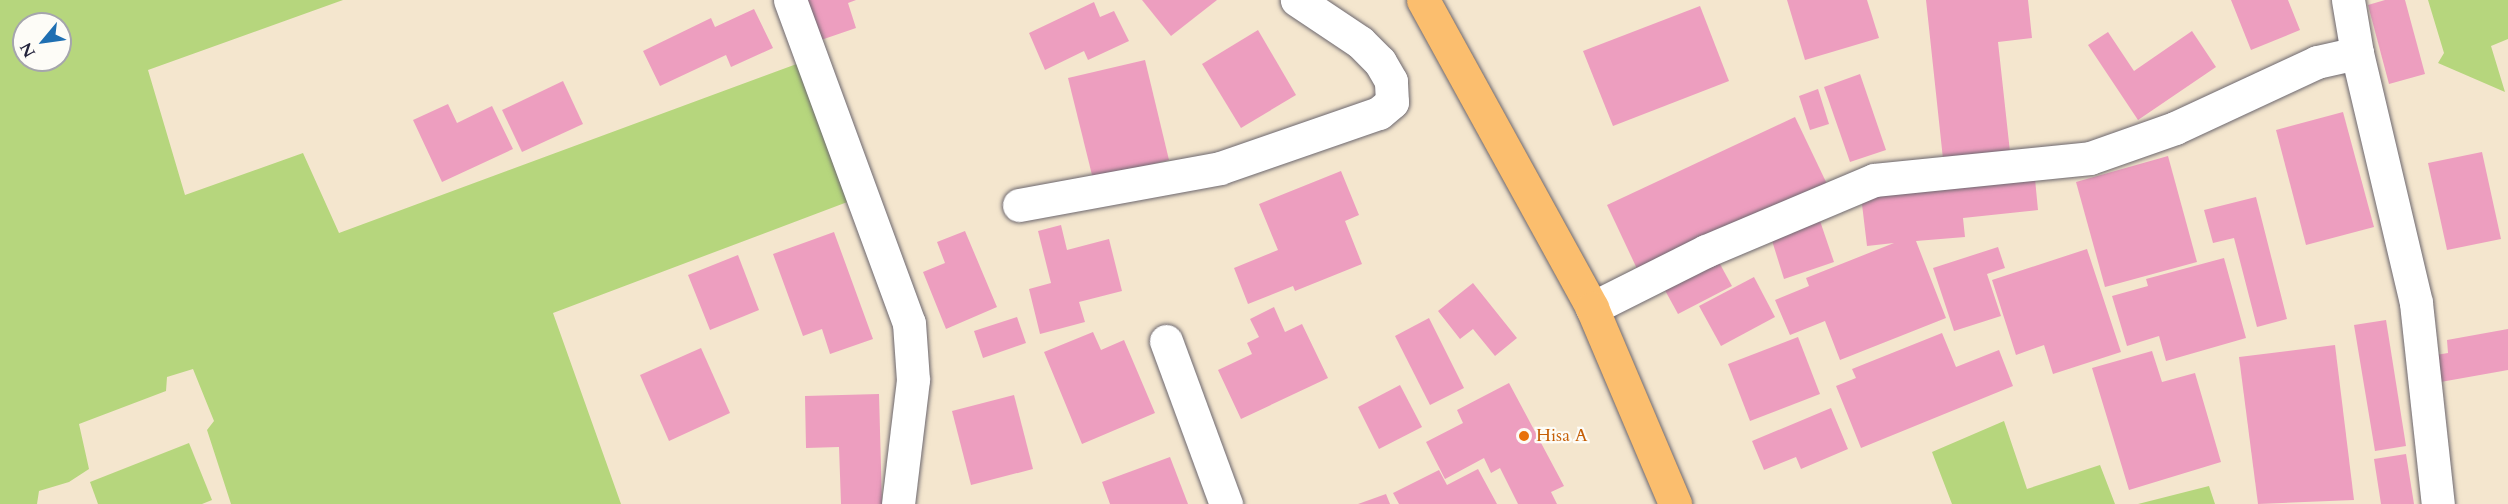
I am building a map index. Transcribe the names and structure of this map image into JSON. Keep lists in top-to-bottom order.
{
  "places": ["Hisa A"],
  "north": "bottom left"
}
